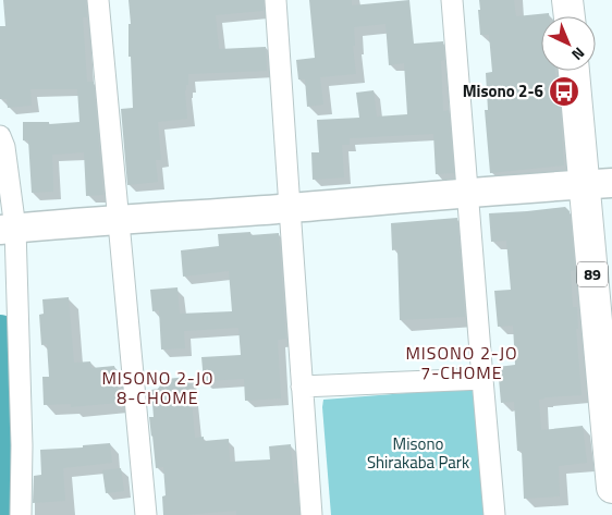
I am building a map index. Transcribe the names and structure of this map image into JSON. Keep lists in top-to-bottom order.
{
  "streets": {
    "main road": ["89"]
  },
  "districts": ["MISONO 2-JO 7-CHOME", "MISONO 2-JO 8-CHOME"],
  "parks": ["Misono Shirakaba Park"],
  "places": {
    "bus stop": ["Misono 2-6"]
  },
  "north": "bottom right"
}
